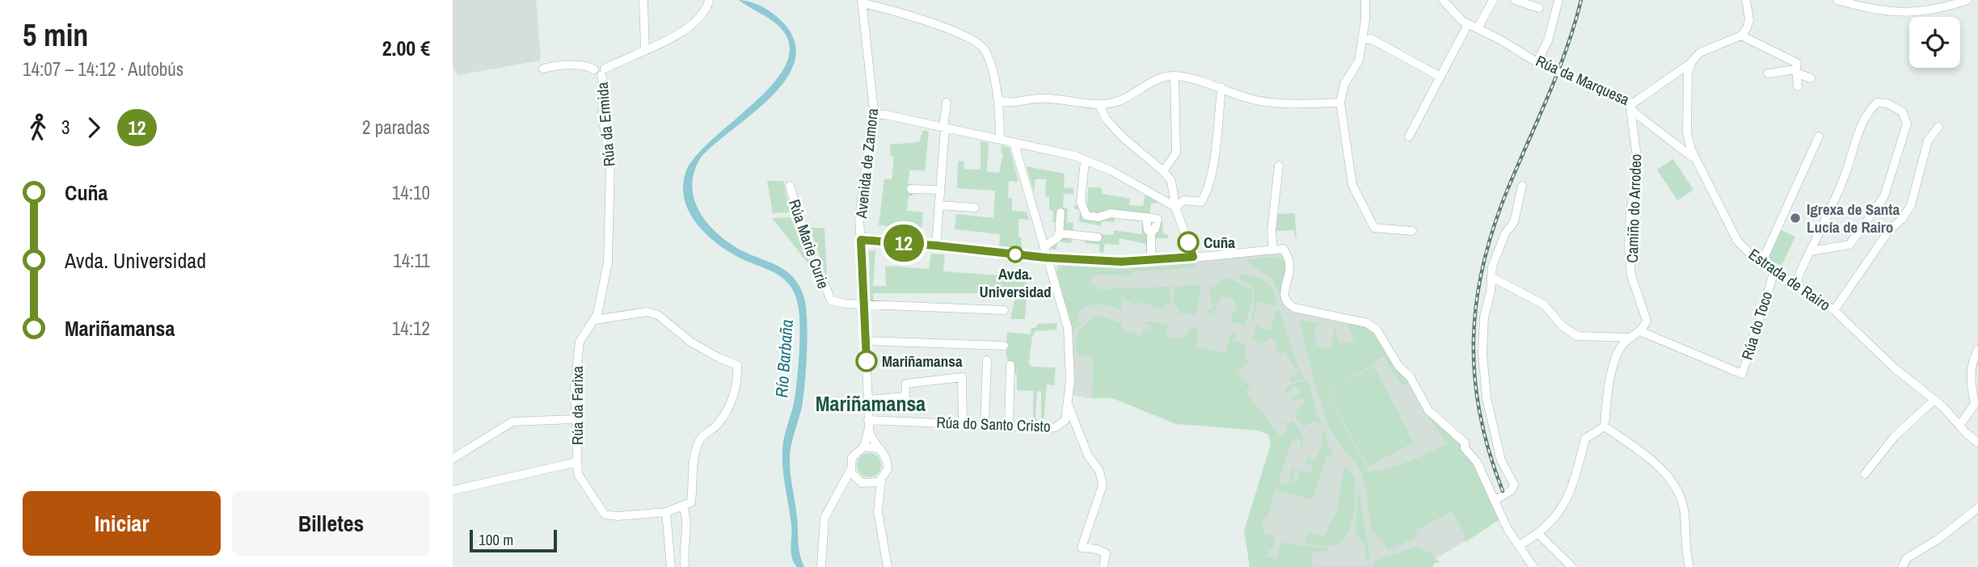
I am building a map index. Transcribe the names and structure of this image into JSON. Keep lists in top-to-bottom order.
{
  "streets": {
    "street": [
      "Rúa da Marquesa",
      "Rúa da Ermida",
      "Avenida de Zamora",
      "Camiño do Arrodeo",
      "Rúa Marie Curie",
      "Estrada de Rairo",
      "Rúa do Toco",
      "Rúa da Farixa",
      "Rúa do Santo Cristo"
    ]
  },
  "crossings": [
    ["Rúa da Marquesa", "Camiño do Arrodeo"],
    ["Rúa da Marquesa", "Estrada de Rairo"],
    ["Rúa da Ermida", "Rúa da Farixa"],
    ["Avenida de Zamora", "Rúa Marie Curie"],
    ["Avenida de Zamora", "Rúa do Santo Cristo"],
    ["Camiño do Arrodeo", "Rúa do Toco"],
    ["Estrada de Rairo", "Rúa do Toco"]
  ],
  "districts": ["Mariñamansa"],
  "water": ["Río Barbaña"],
  "places": [
    "Igrexa de Santa Lucía de Rairo",
    "Cuña",
    "Avda. Universidad",
    "Mariñamansa"
  ],
  "lines": ["bus line 12"],
  "scale_bar": "100 m",
  "page": {
    "heading": ["5 min", "14:07 – 14:12 · Autobús", "2.00 €"],
    "on_map": "12",
    "legs": ["3", "12", "2 paradas"],
    "list": [
      {
        "name": "Cuña",
        "value": "14:10"
      },
      {
        "name": "Avda. Universidad",
        "value": "14:11"
      },
      {
        "name": "Mariñamansa",
        "value": "14:12"
      }
    ],
    "buttons": ["Iniciar", "Billetes"],
    "scale": "100 m"
  }
}
